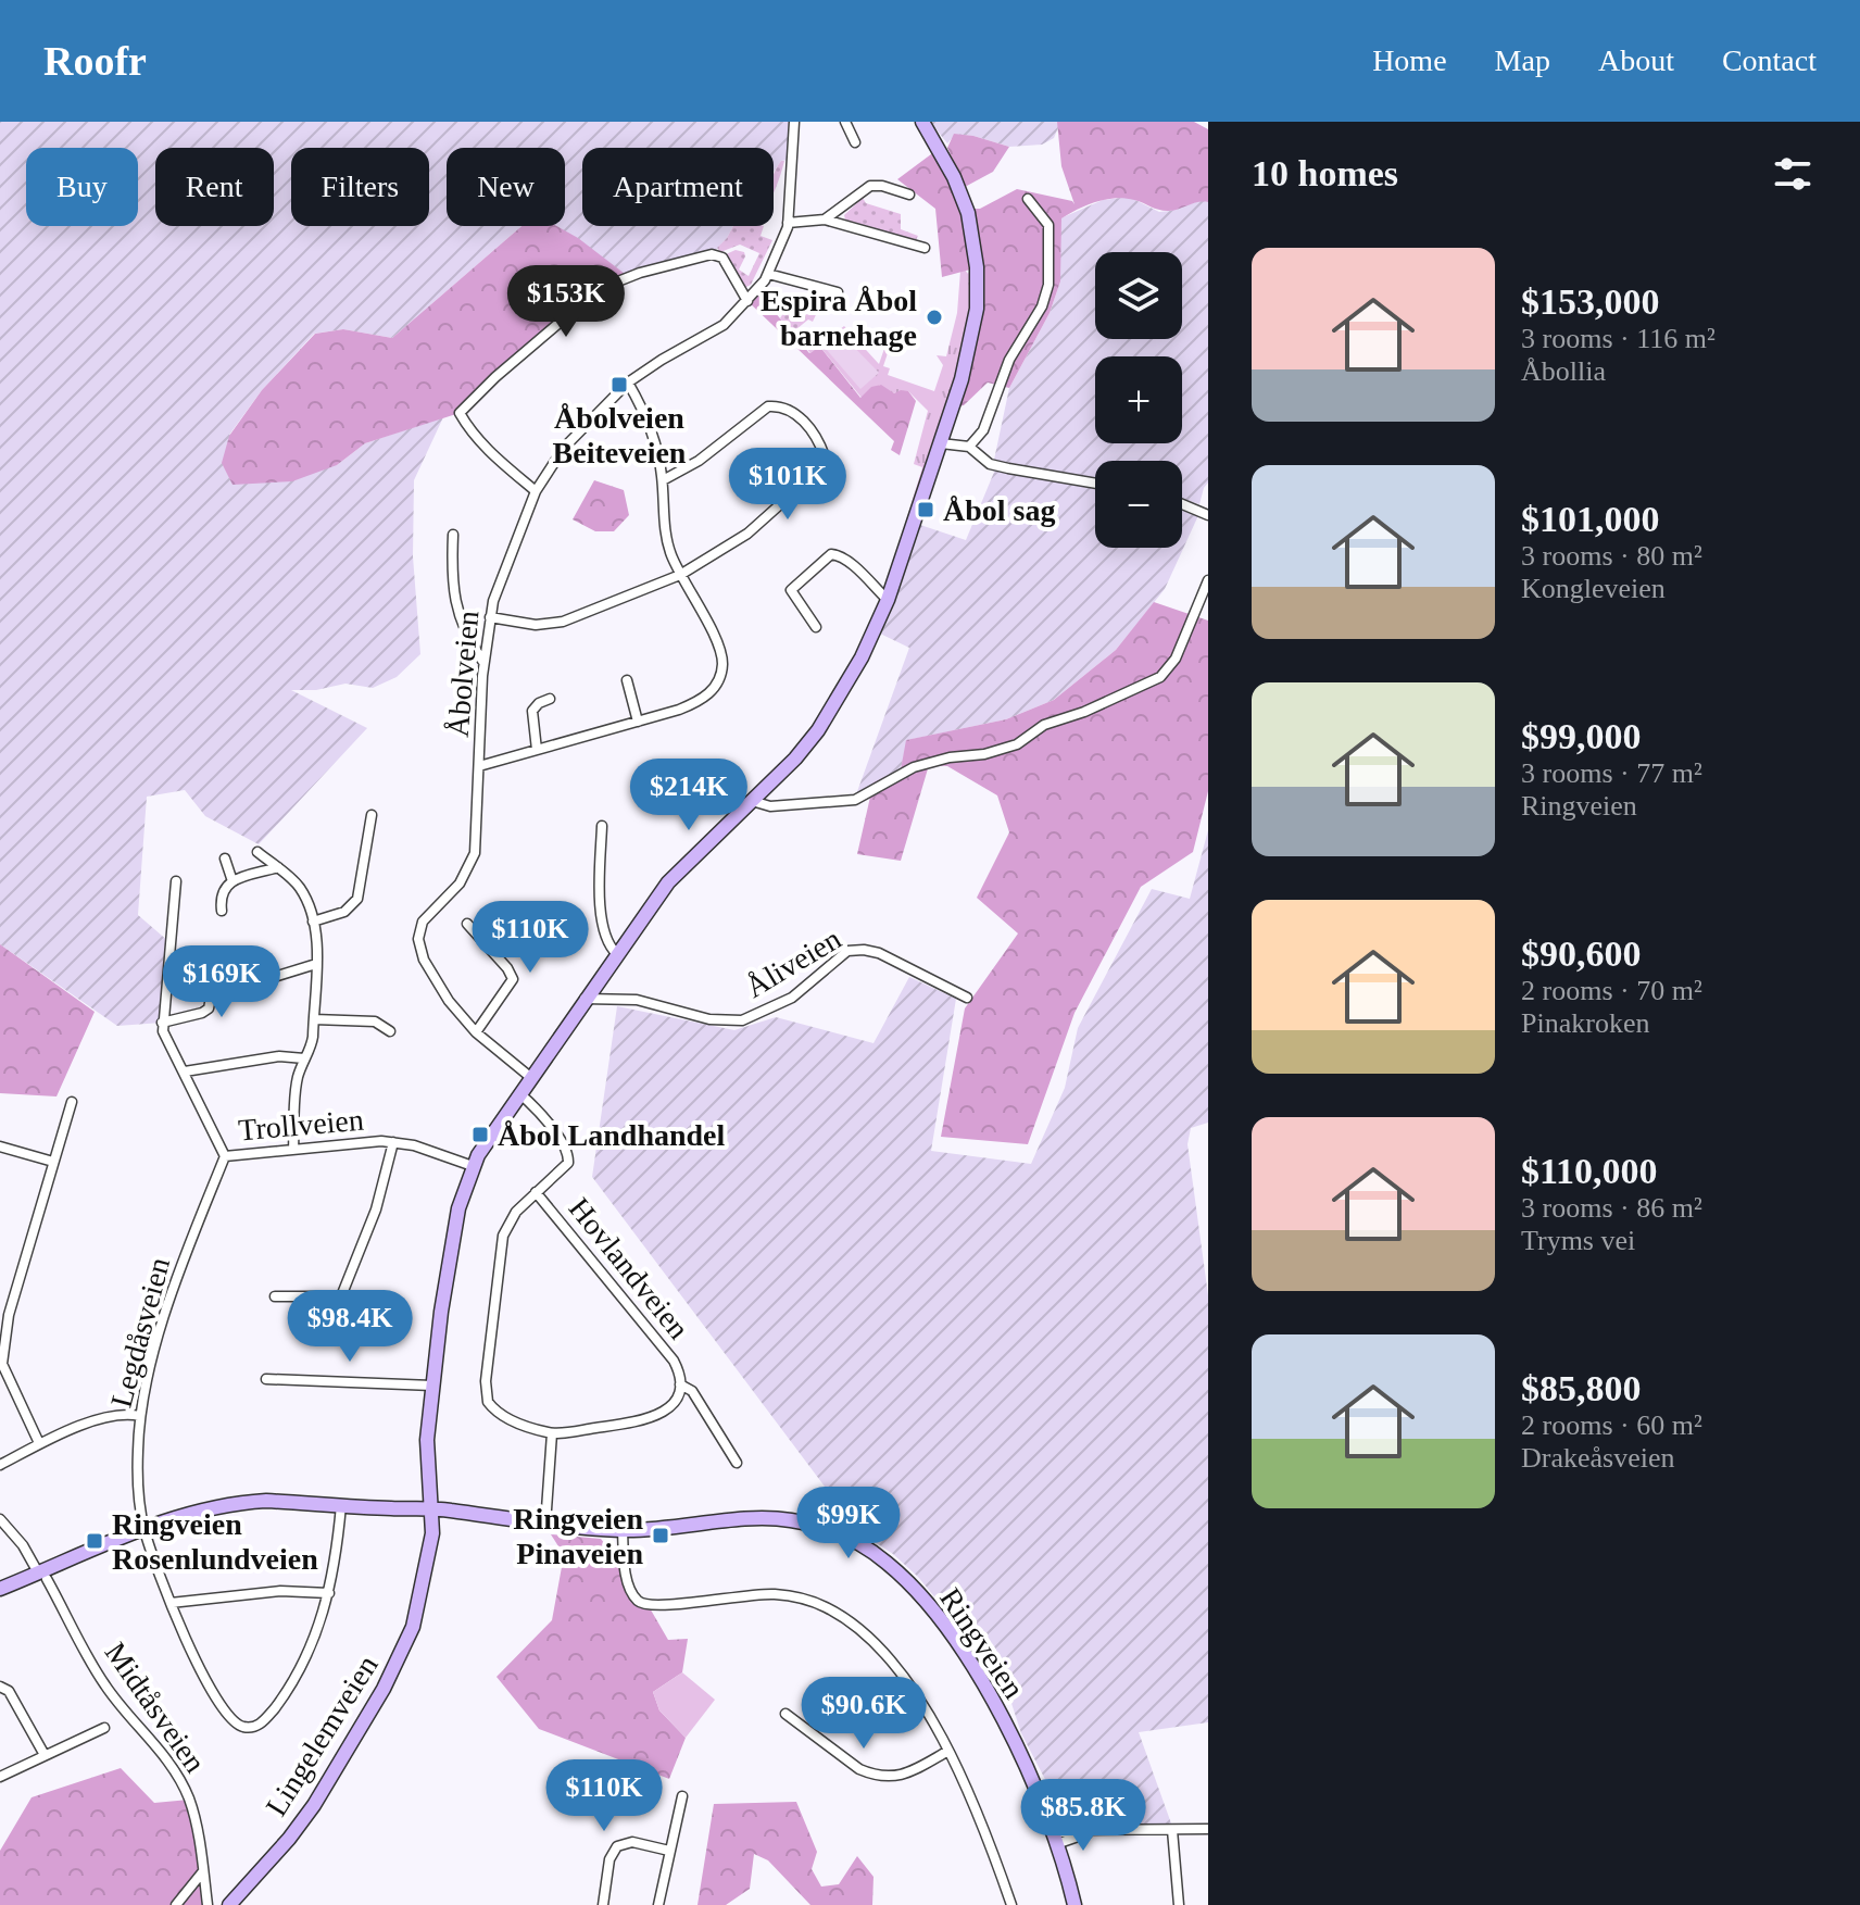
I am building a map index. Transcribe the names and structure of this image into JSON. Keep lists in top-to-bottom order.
{
  "streets": {
    "main road": ["Ringveien", "Lingelemveien"],
    "street": [
      "Åbolveien",
      "Åliveien",
      "Trollveien",
      "Hovlandveien",
      "Legdåsveien",
      "Midtåsveien"
    ]
  },
  "crossings": [
    ["Åbolveien", "Lingelemveien"],
    ["Åliveien", "Lingelemveien"],
    ["Trollveien", "Legdåsveien"],
    ["Trollveien", "Lingelemveien"],
    ["Hovlandveien", "Lingelemveien"],
    ["Legdåsveien", "Ringveien"],
    ["Ringveien", "Midtåsveien"],
    ["Ringveien", "Lingelemveien"]
  ],
  "places": {
    "other": ["Espira Åbol barnehage"],
    "transit": [
      "Åbolveien Beiteveien",
      "Åbol sag",
      "Åbol Landhandel",
      "Ringveien Pinaveien",
      "Ringveien Rosenlundveien"
    ]
  },
  "page": {
    "header": "Roofr",
    "nav": [
      "Home",
      "Map",
      "About",
      "Contact"
    ],
    "heading": "10 homes",
    "chip": [
      "Buy",
      "Rent",
      "Filters",
      "New",
      "Apartment"
    ],
    "list": [
      {
        "name": "$153,000",
        "note": "3 rooms · 116 m² · Åbollia"
      },
      {
        "name": "$101,000",
        "note": "3 rooms · 80 m² · Kongleveien"
      },
      {
        "name": "$99,000",
        "note": "3 rooms · 77 m² · Ringveien"
      },
      {
        "name": "$90,600",
        "note": "2 rooms · 70 m² · Pinakroken"
      },
      {
        "name": "$110,000",
        "note": "3 rooms · 86 m² · Tryms vei"
      },
      {
        "name": "$85,800",
        "note": "2 rooms · 60 m² · Drakeåsveien"
      }
    ],
    "map_buttons": ["+", "−"],
    "price": [
      "$153K",
      "$101K",
      "$214K",
      "$110K",
      "$169K",
      "$98.4K",
      "$99K",
      "$90.6K",
      "$110K",
      "$85.8K"
    ]
  }
}
